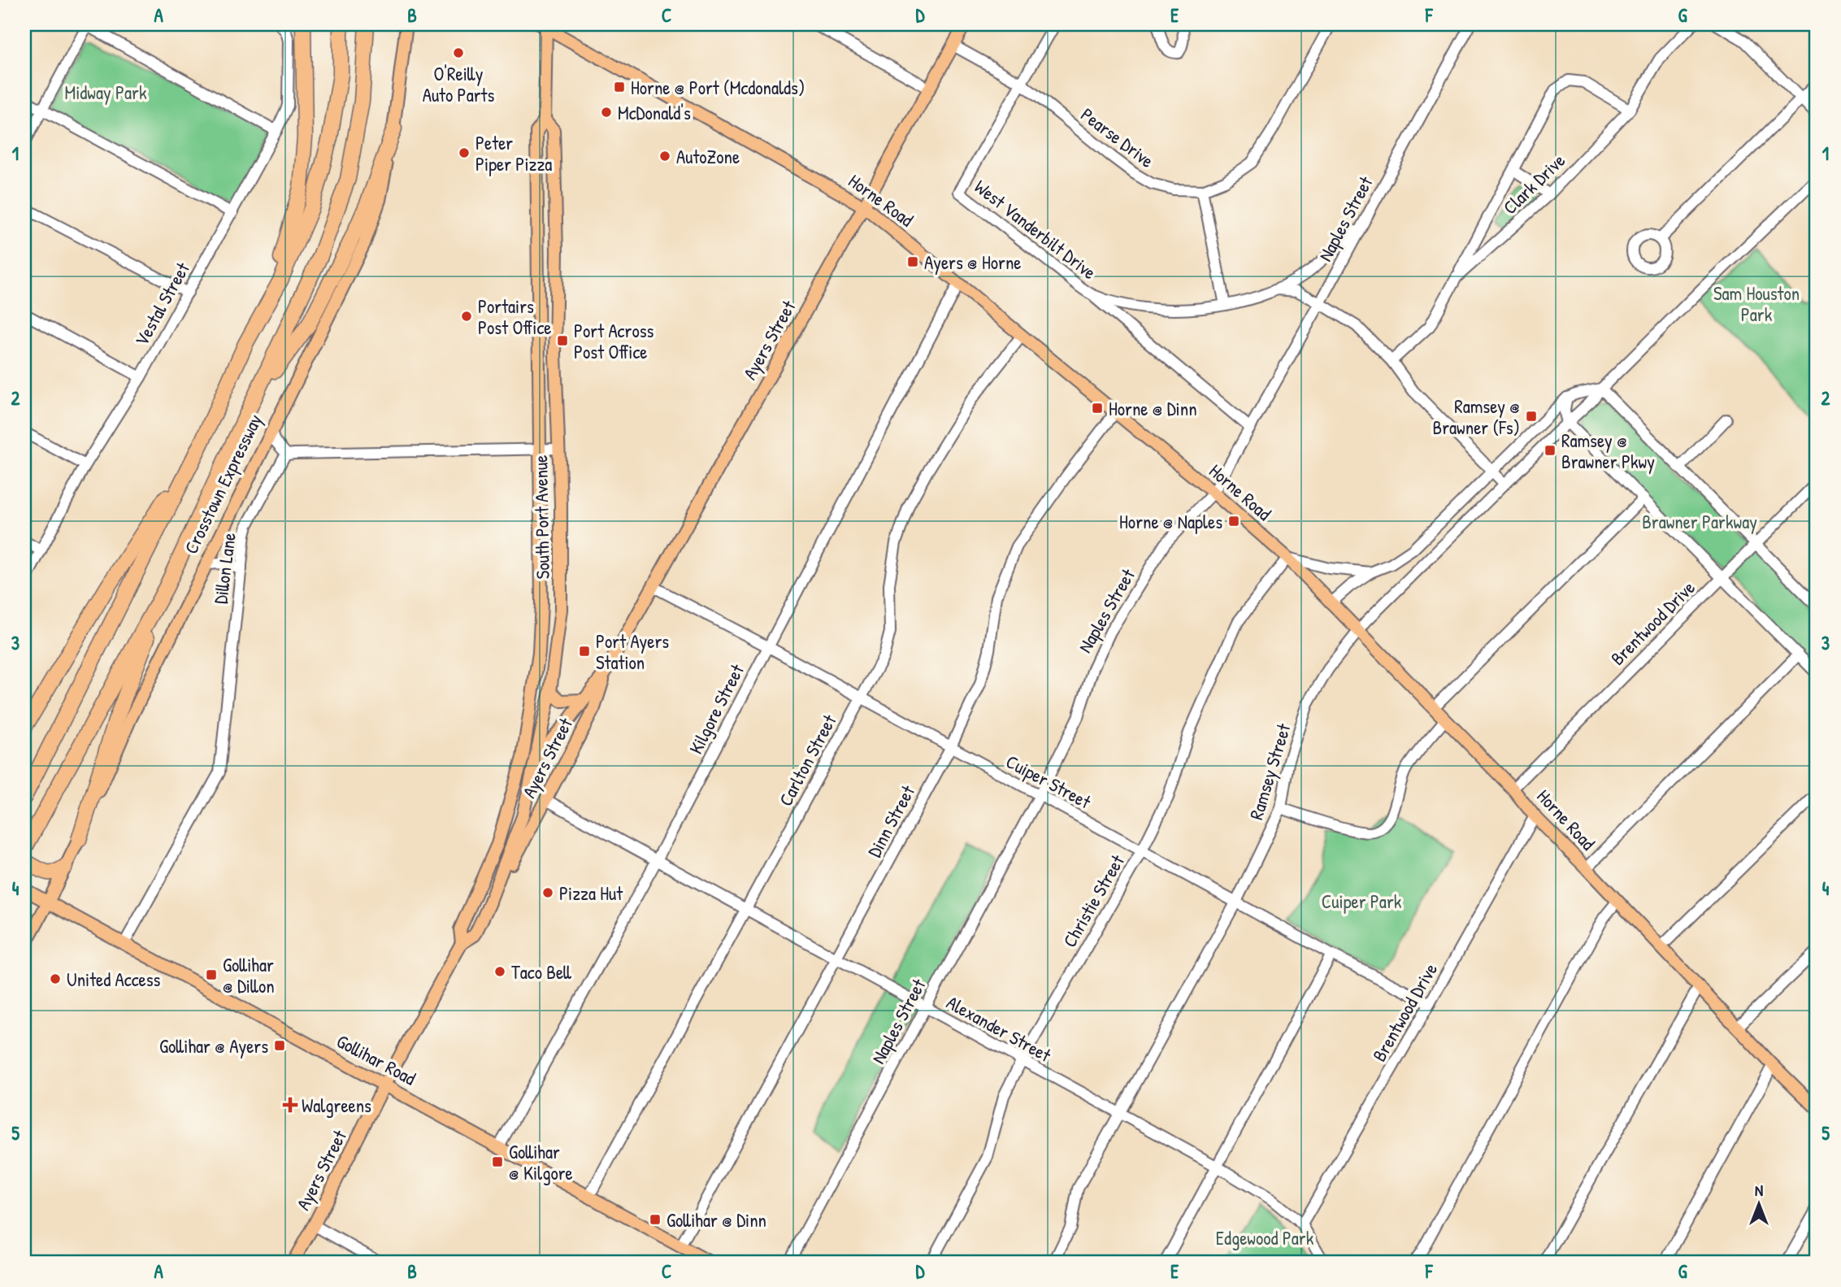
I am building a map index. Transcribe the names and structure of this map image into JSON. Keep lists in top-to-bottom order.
{
  "streets": {
    "highway": ["Crosstown Expressway"],
    "main road": [
      "Horne Road",
      "Ayers Street",
      "South Port Avenue",
      "Gollihar Road"
    ],
    "street": [
      "Pearse Drive",
      "Clark Drive",
      "Naples Street",
      "West Vanderbilt Drive",
      "Vestal Street",
      "Dillon Lane",
      "Brentwood Drive",
      "Kilgore Street",
      "Carlton Street",
      "Ramsey Street",
      "Cuiper Street",
      "Dinn Street",
      "Christie Street",
      "Alexander Street"
    ]
  },
  "crossings": [
    ["Pearse Drive", "West Vanderbilt Drive"],
    ["Pearse Drive", "Ayers Street"],
    ["Horne Road", "Naples Street"],
    ["Horne Road", "Ayers Street"],
    ["Horne Road", "South Port Avenue"],
    ["Horne Road", "Brentwood Drive"],
    ["Horne Road", "Kilgore Street"],
    ["Horne Road", "Carlton Street"],
    ["Horne Road", "Ramsey Street"],
    ["Horne Road", "Dinn Street"],
    ["Horne Road", "Christie Street"],
    ["Naples Street", "West Vanderbilt Drive"],
    ["Naples Street", "Cuiper Street"],
    ["Naples Street", "Alexander Street"],
    ["Ayers Street", "South Port Avenue"],
    ["Ayers Street", "Cuiper Street"],
    ["Ayers Street", "Alexander Street"],
    ["Ayers Street", "Gollihar Road"],
    ["Crosstown Expressway", "Gollihar Road"],
    ["Dillon Lane", "Gollihar Road"],
    ["Brentwood Drive", "Cuiper Street"],
    ["Brentwood Drive", "Alexander Street"],
    ["Kilgore Street", "Cuiper Street"],
    ["Kilgore Street", "Alexander Street"],
    ["Kilgore Street", "Gollihar Road"],
    ["Carlton Street", "Cuiper Street"],
    ["Carlton Street", "Alexander Street"],
    ["Carlton Street", "Gollihar Road"],
    ["Ramsey Street", "Cuiper Street"],
    ["Ramsey Street", "Alexander Street"],
    ["Cuiper Street", "Dinn Street"],
    ["Cuiper Street", "Christie Street"],
    ["Dinn Street", "Alexander Street"],
    ["Dinn Street", "Gollihar Road"],
    ["Christie Street", "Alexander Street"]
  ],
  "parks": [
    "Midway Park",
    "Sam Houston Park",
    "Brawner Parkway",
    "Cuiper Park",
    "Edgewood Park"
  ],
  "places": {
    "other": [
      "O'Reilly Auto Parts",
      "McDonald's",
      "Peter Piper Pizza",
      "AutoZone",
      "Portairs Post Office",
      "Pizza Hut",
      "Taco Bell",
      "United Access"
    ],
    "transit": [
      "Horne @ Port (Mcdonalds)",
      "Ayers @ Horne",
      "Port Across Post Office",
      "Horne @ Dinn",
      "Ramsey @ Brawner (Fs)",
      "Ramsey @ Brawner Pkwy",
      "Horne @ Naples",
      "Port Ayers Station",
      "Gollihar @ Dillon",
      "Gollihar @ Ayers",
      "Gollihar @ Kilgore",
      "Gollihar @ Dinn"
    ],
    "health": ["Walgreens"]
  },
  "north": "top",
  "grid": {
    "columns": [
      "A",
      "B",
      "C",
      "D",
      "E",
      "F",
      "G"
    ],
    "rows": [
      "1",
      "2",
      "3",
      "4",
      "5"
    ]
  }
}
